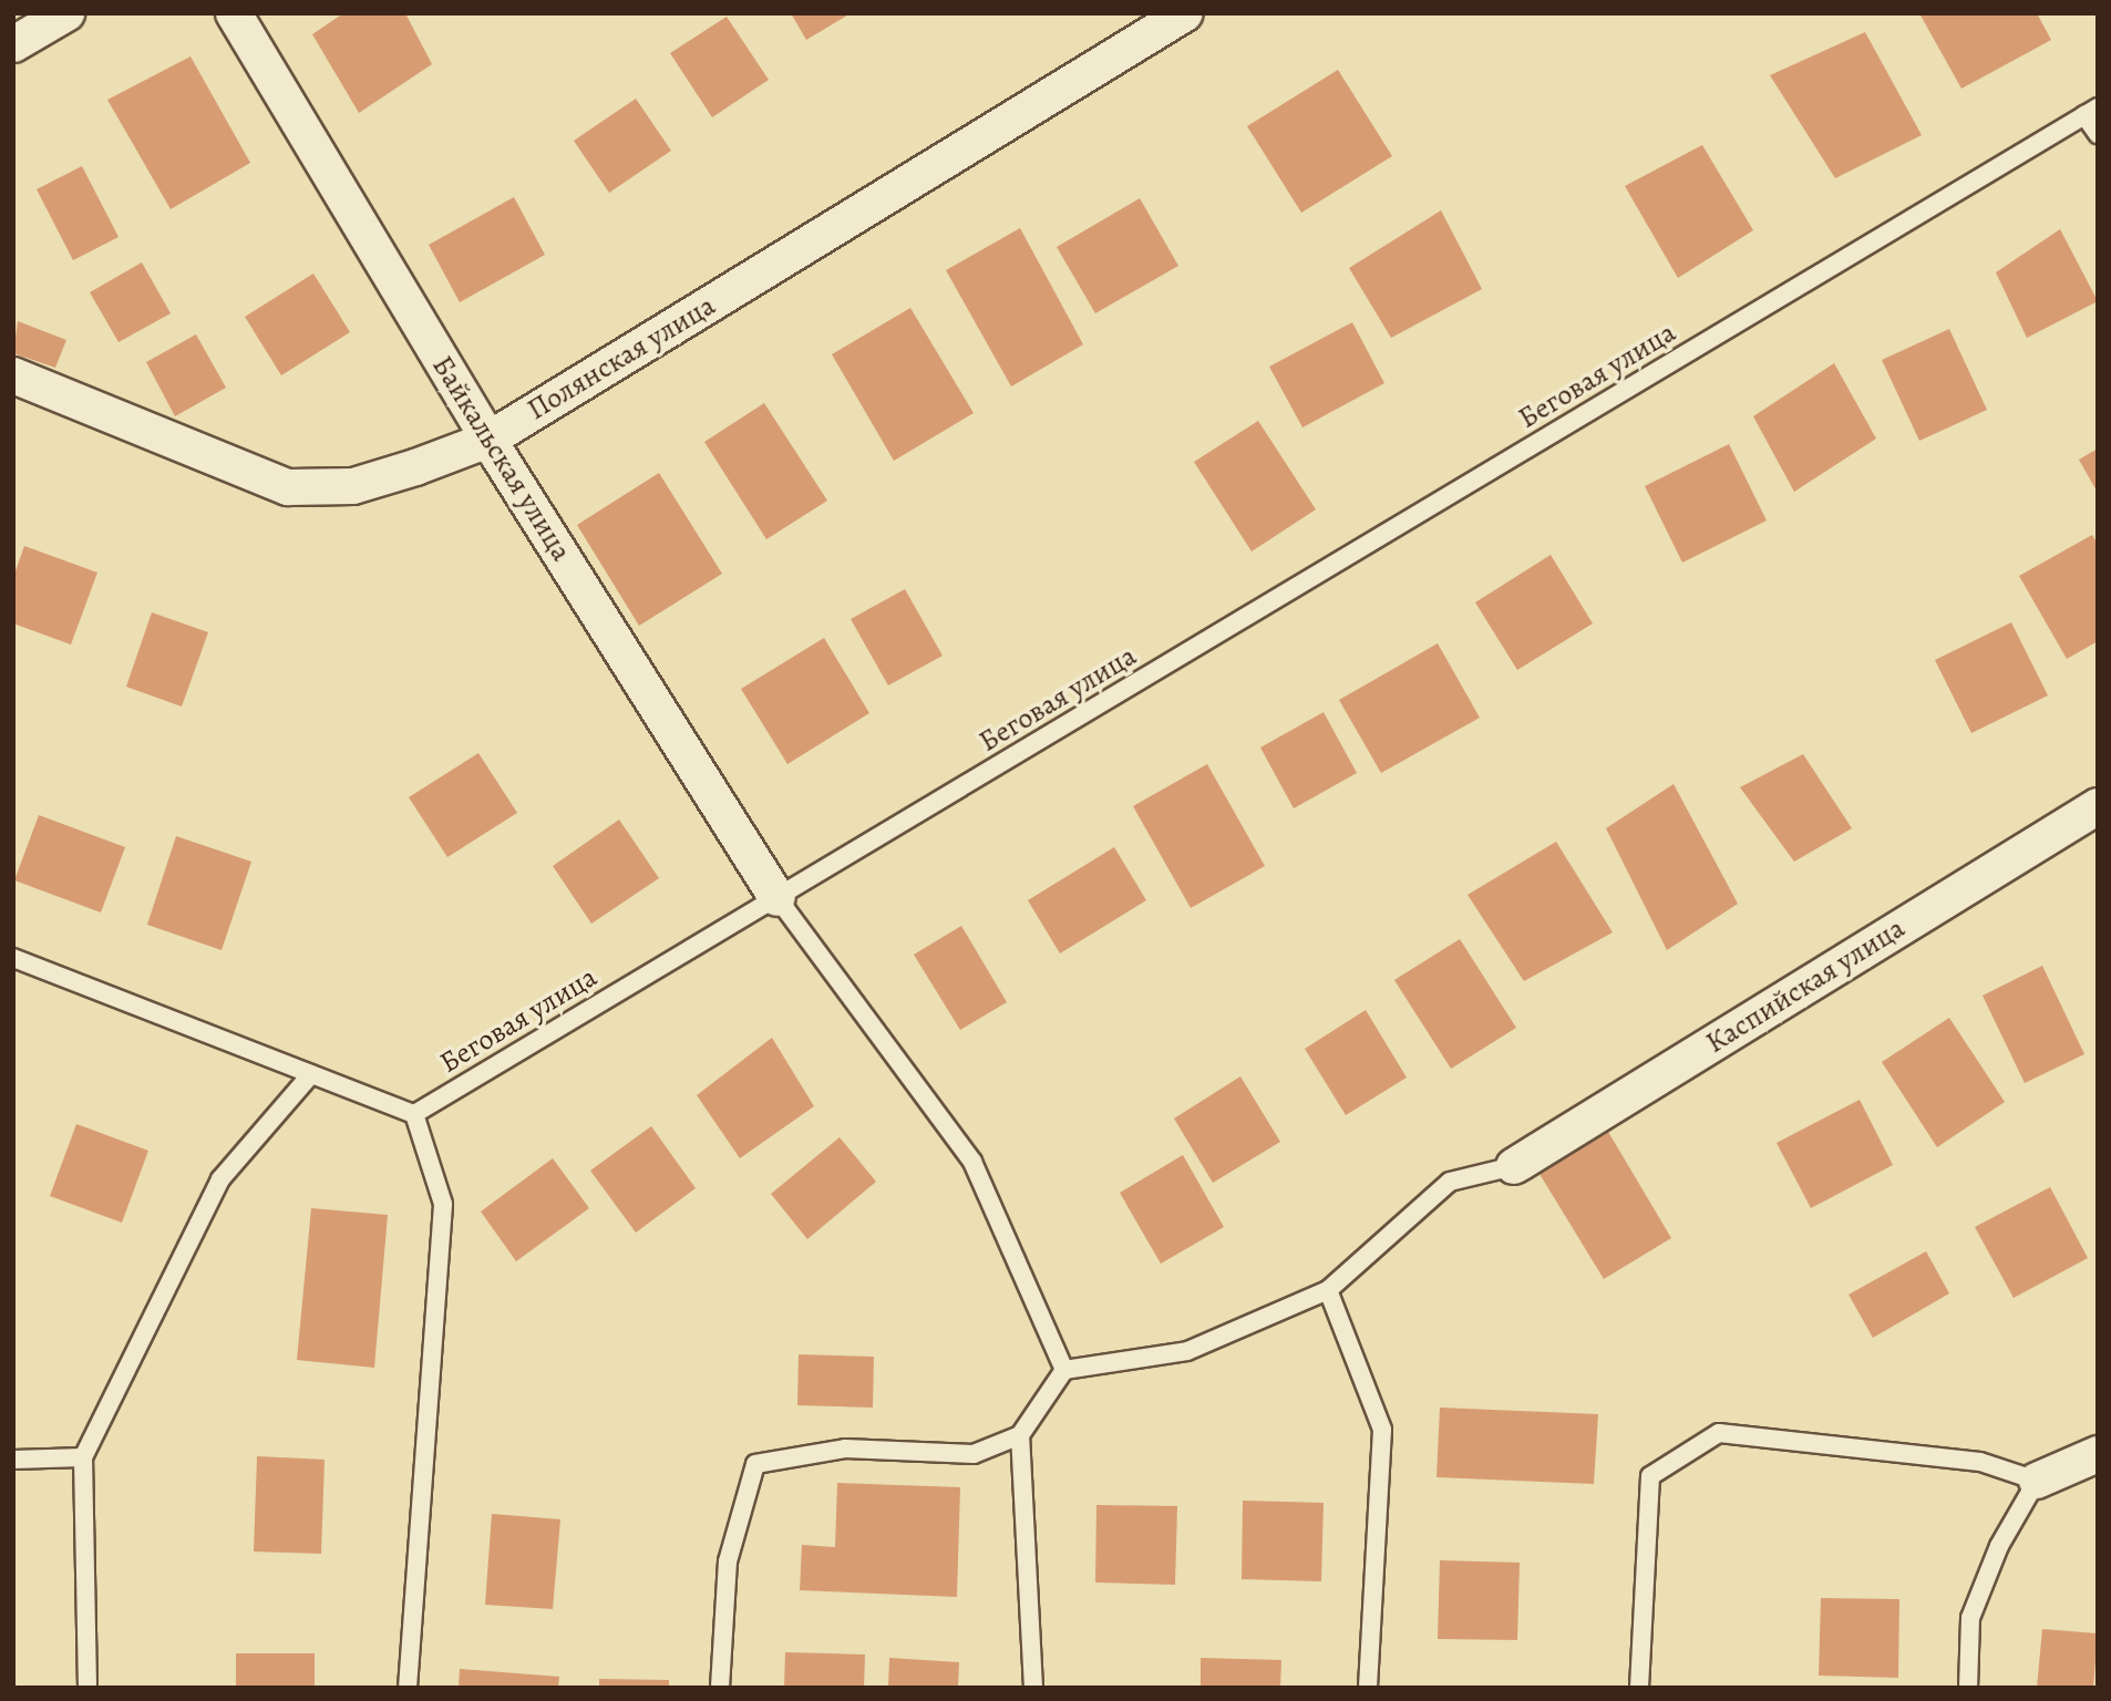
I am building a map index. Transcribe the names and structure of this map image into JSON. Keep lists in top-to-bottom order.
{
  "streets": {
    "street": ["Полянская улица", "Байкальская улица", "Каспийская улица"],
    "lane": ["Беговая улица"]
  },
  "crossings": [
    ["Полянская улица", "Байкальская улица"],
    ["Беговая улица", "Байкальская улица"]
  ]
}
